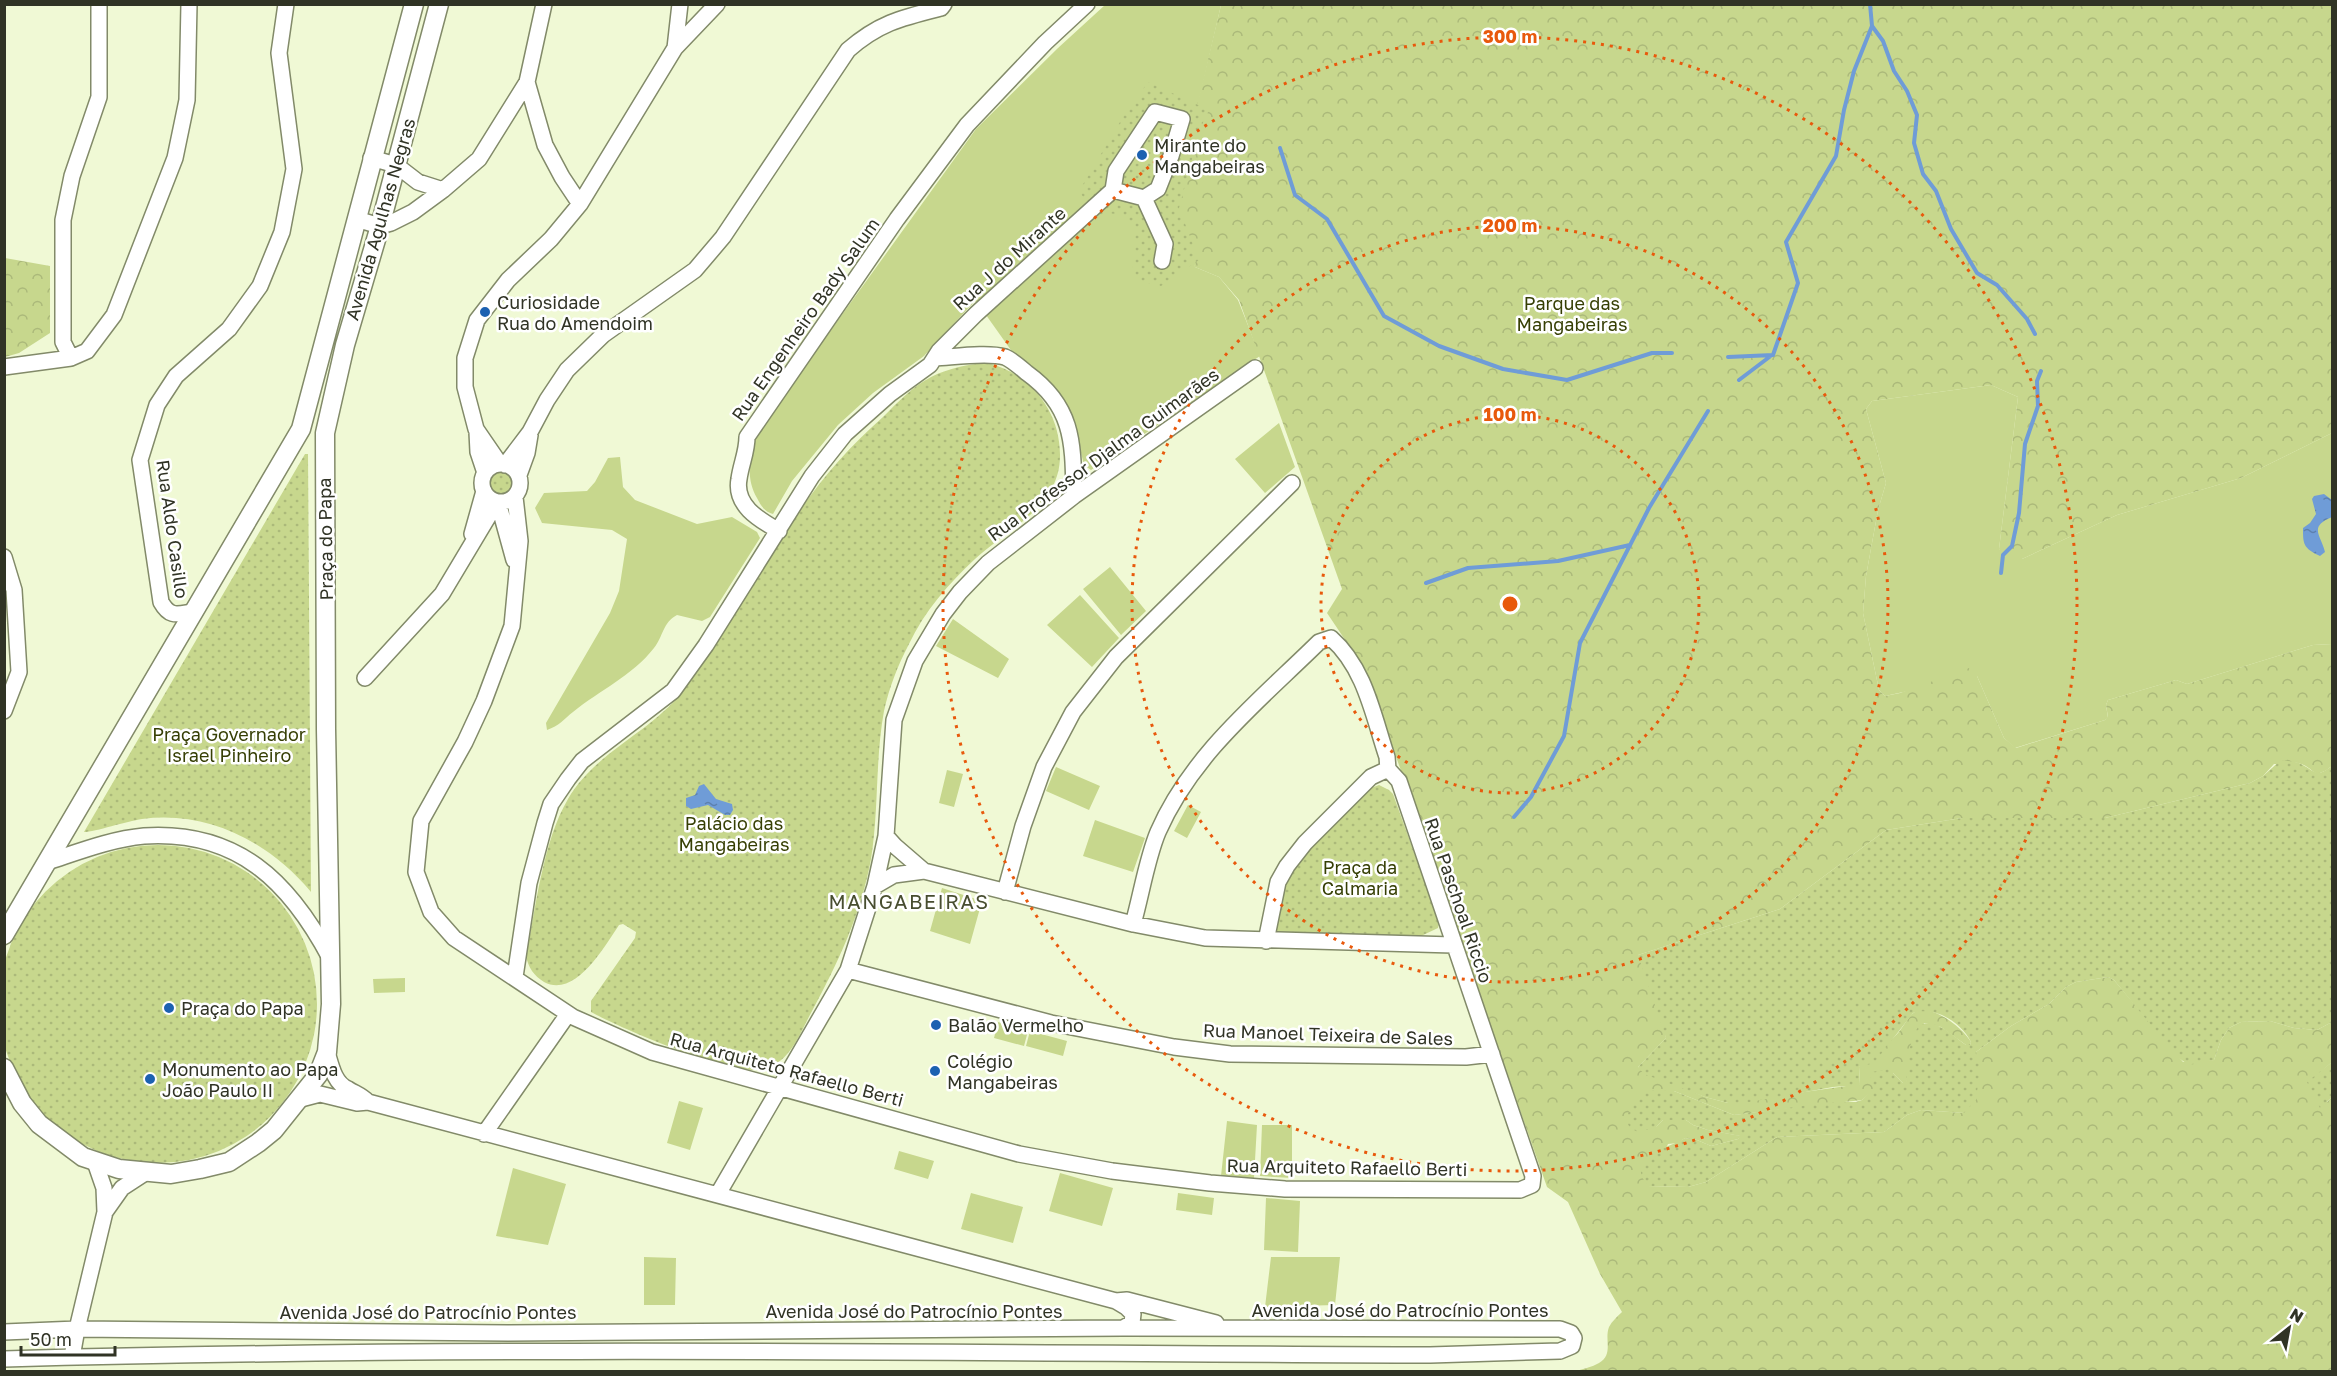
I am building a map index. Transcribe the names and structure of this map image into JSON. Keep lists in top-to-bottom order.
{
  "streets": {
    "street": [
      "Avenida Agulhas Negras",
      "Rua J do Mirante",
      "Rua Engenheiro Bady Salum",
      "Rua Professor Djalma Guimarães",
      "Rua Aldo Casillo",
      "Praça do Papa",
      "Rua Paschoal Riccio",
      "Rua Manoel Teixeira de Sales",
      "Rua Arquiteto Rafaello Berti",
      "Avenida José do Patrocínio Pontes"
    ]
  },
  "crossings": [
    ["Avenida Agulhas Negras", "Praça do Papa"],
    ["Rua J do Mirante", "Rua Engenheiro Bady Salum"],
    ["Rua Professor Djalma Guimarães", "Rua Manoel Teixeira de Sales"],
    ["Rua Professor Djalma Guimarães", "Rua Arquiteto Rafaello Berti"],
    ["Rua Paschoal Riccio", "Rua Manoel Teixeira de Sales"],
    ["Rua Paschoal Riccio", "Rua Arquiteto Rafaello Berti"]
  ],
  "districts": ["MANGABEIRAS"],
  "parks": [
    "Parque das Mangabeiras",
    "Praça Governador Israel Pinheiro",
    "Palácio das Mangabeiras",
    "Praça da Calmaria"
  ],
  "places": [
    "Mirante do Mangabeiras",
    "Curiosidade Rua do Amendoim",
    "Praça do Papa",
    "Balão Vermelho",
    "Colégio Mangabeiras",
    "Monumento ao Papa João Paulo II"
  ],
  "scale_bar": "50 m",
  "north": "top right",
  "rings": ["300 m", "200 m", "100 m"]
}
